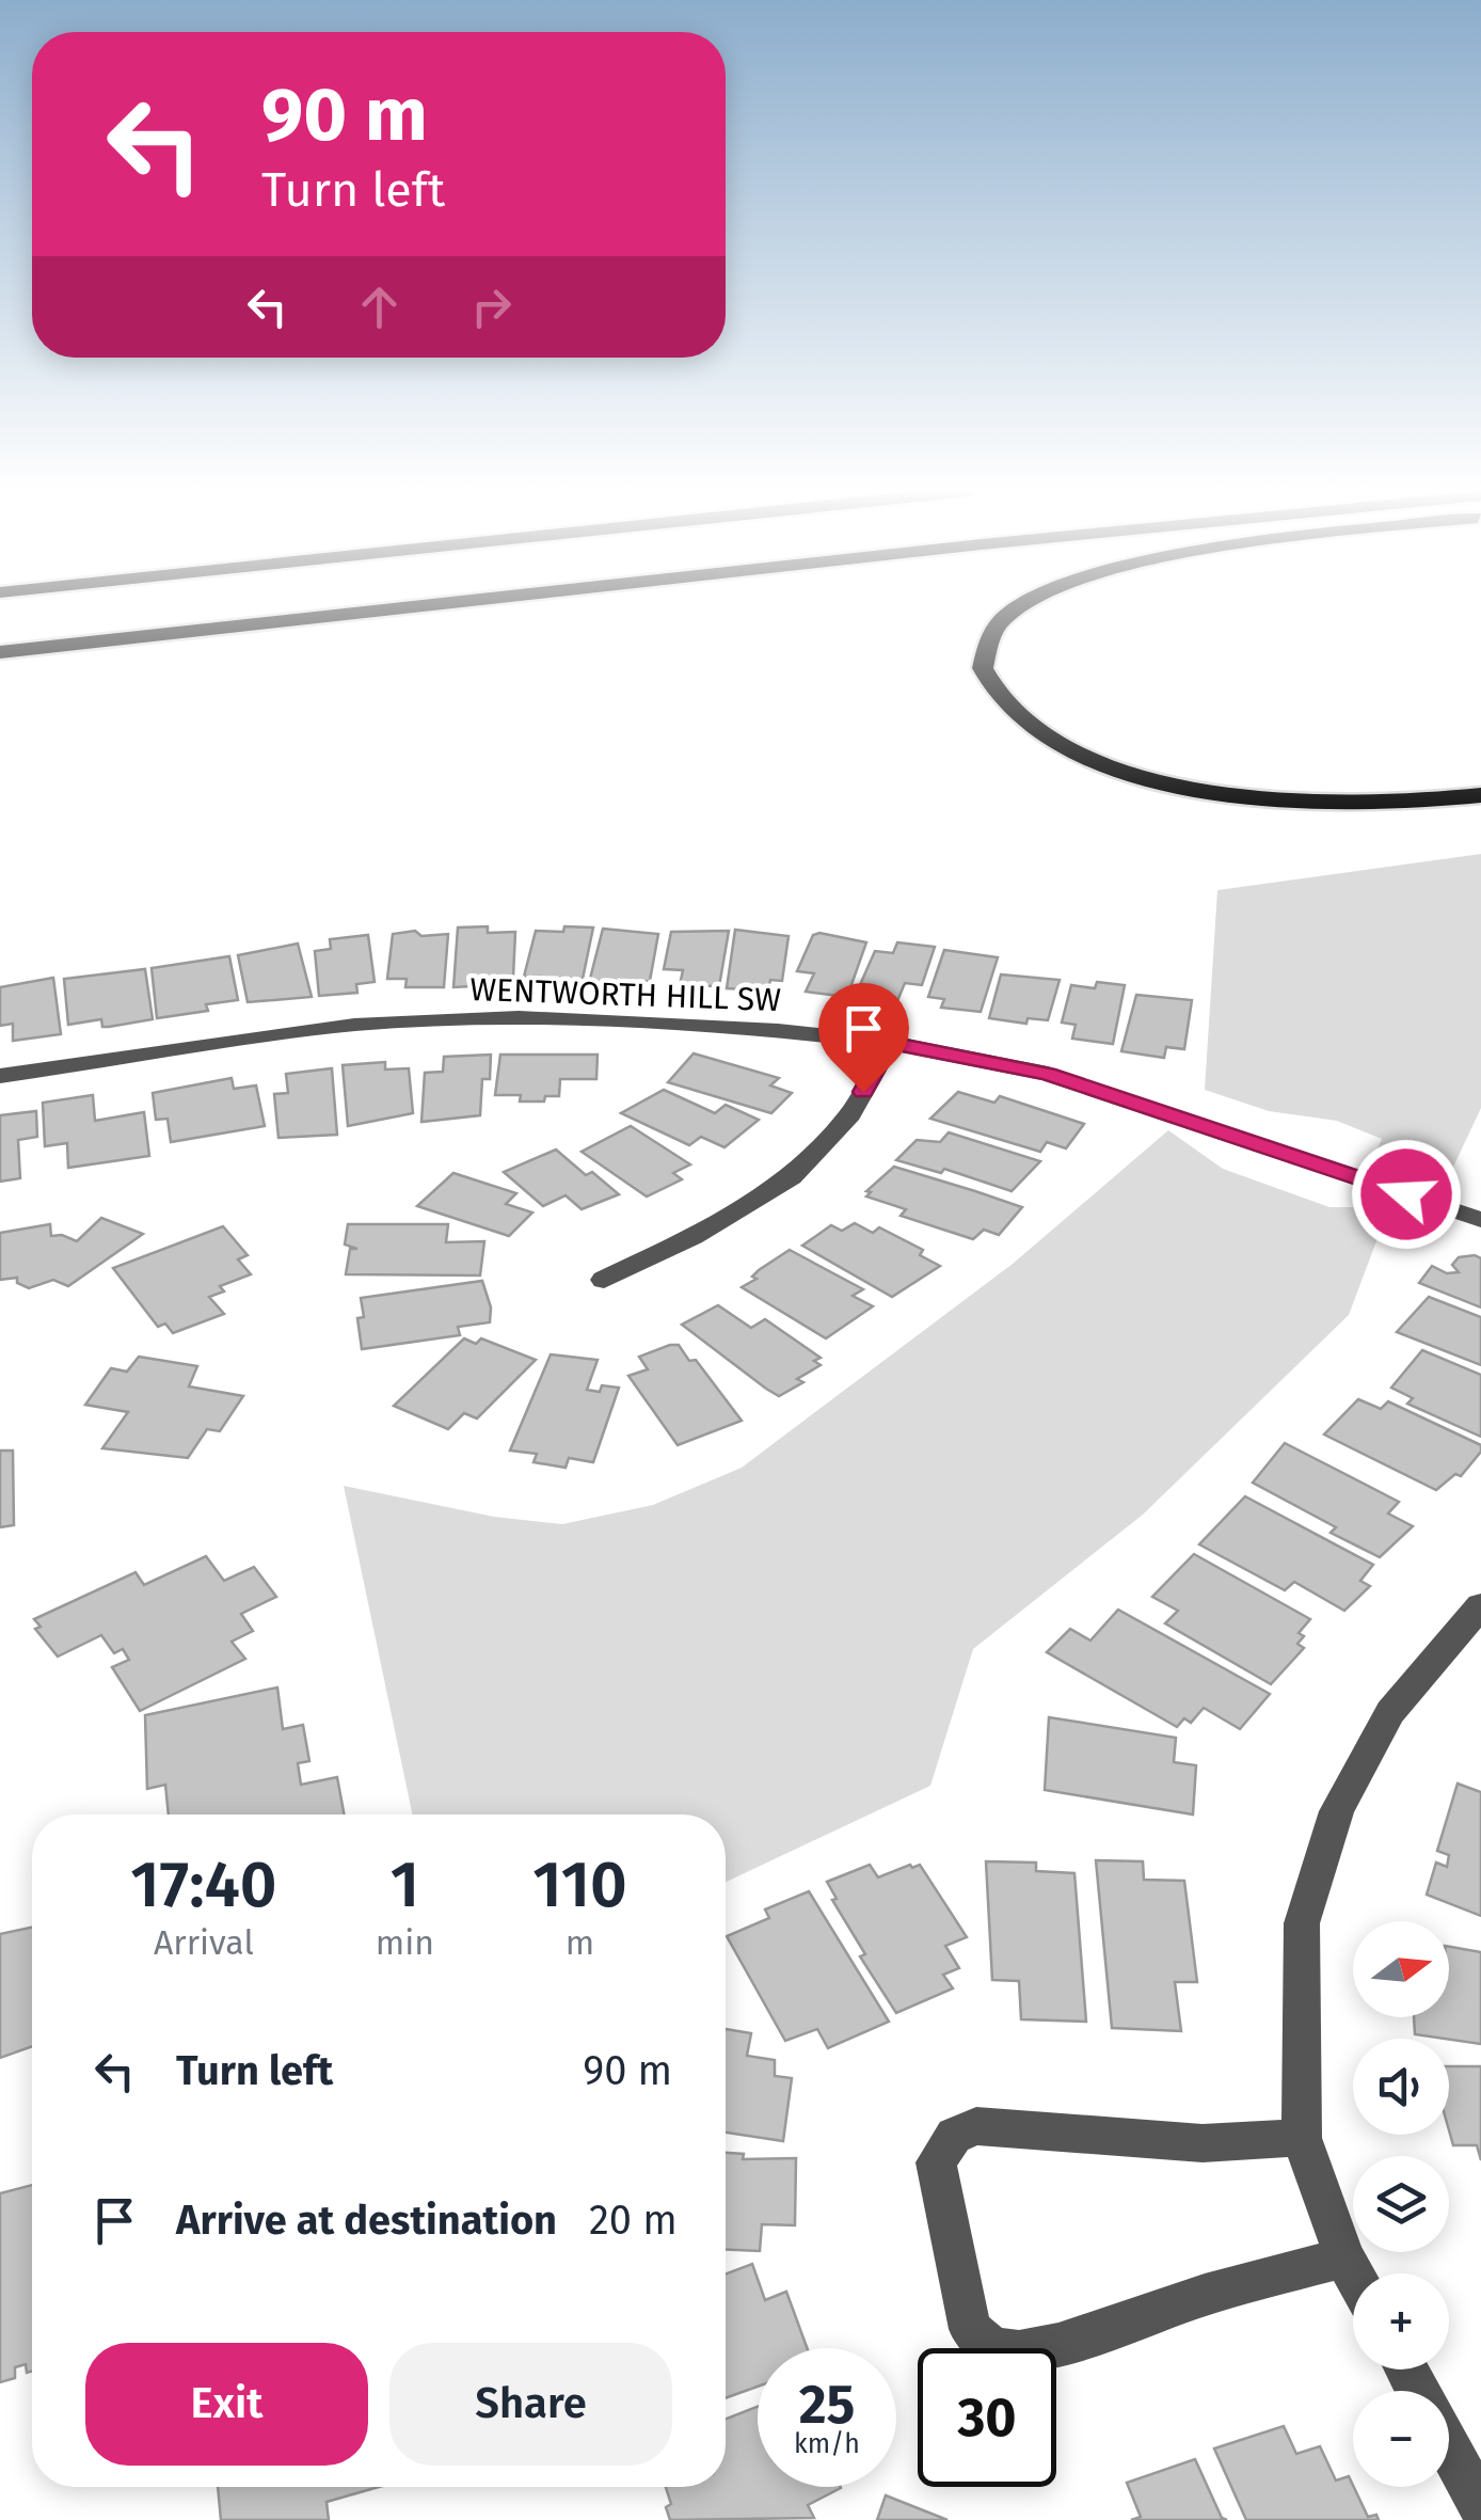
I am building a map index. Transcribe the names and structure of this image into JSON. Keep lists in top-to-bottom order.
{
  "streets": {
    "street": ["WENTWORTH HILL SW"]
  },
  "north": "right",
  "page": {
    "turn": ["90 m", "Turn left"],
    "eta": [
      "17:40",
      "Arrival",
      "1",
      "min",
      "110",
      "m"
    ],
    "map_buttons": ["+", "−"],
    "list": [
      {
        "name": "Turn left",
        "value": "90 m"
      },
      {
        "name": "Arrive at destination",
        "value": "20 m"
      }
    ],
    "buttons": ["Exit", "Share"],
    "speed": "25 km/h",
    "limit": "30"
  }
}
